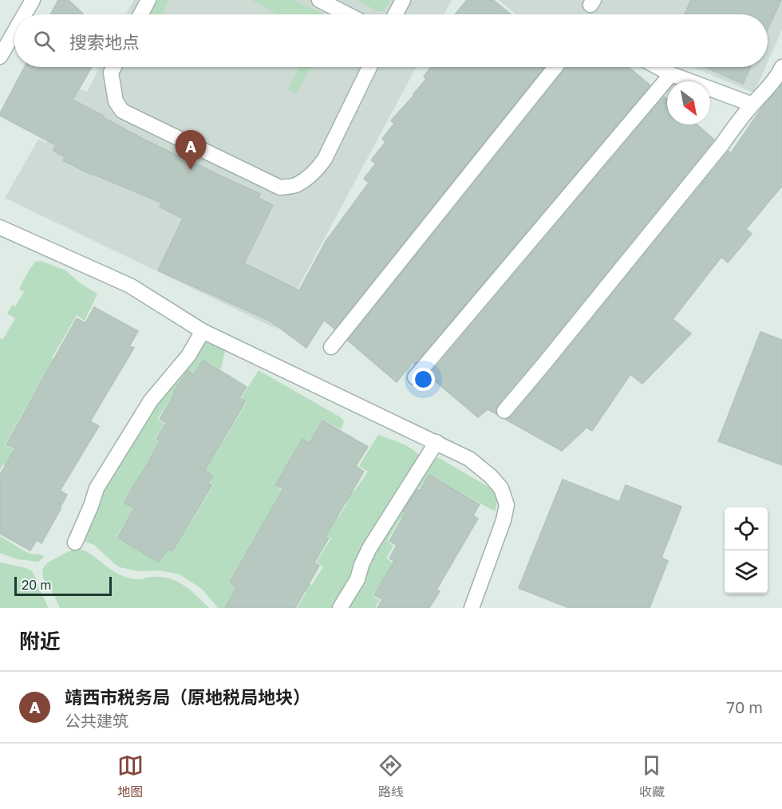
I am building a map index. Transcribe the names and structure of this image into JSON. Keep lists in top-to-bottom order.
{
  "scale_bar": "20 m",
  "north": "bottom right",
  "page": {
    "search": "搜索地点",
    "pins": "A",
    "scale": "20 m",
    "heading": "附近",
    "list": [
      {
        "mark": "A",
        "name": "靖西市税务局（原地税局地块）",
        "note": "公共建筑",
        "value": "70 m"
      }
    ],
    "nav": ["地图", "路线", "收藏"]
  }
}
